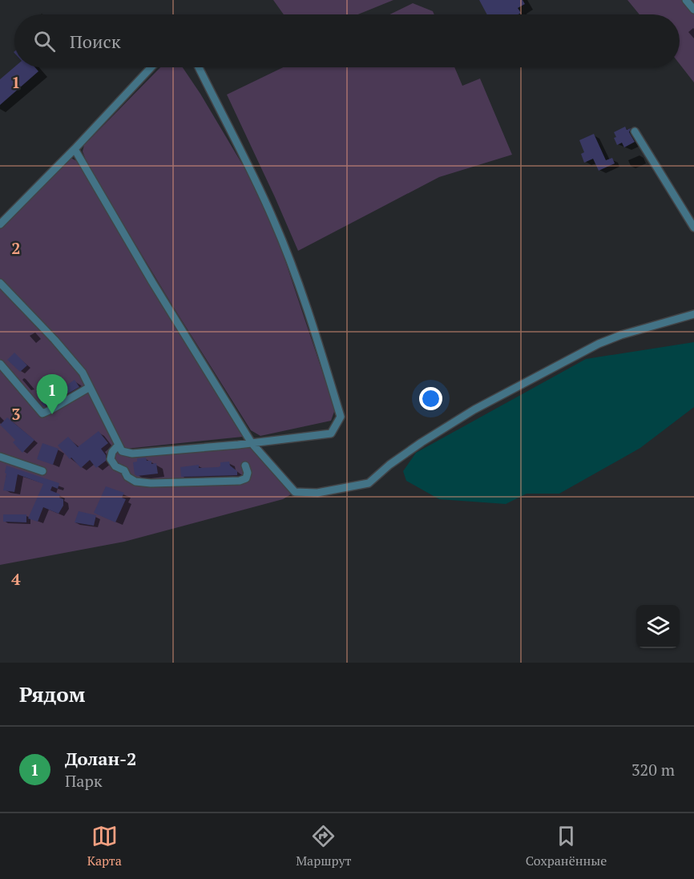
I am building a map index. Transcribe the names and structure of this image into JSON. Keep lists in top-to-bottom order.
{
  "page": {
    "search": "Поиск",
    "pins": "1",
    "heading": "Рядом",
    "list": [
      {
        "mark": "1",
        "name": "Долан-2",
        "note": "Парк",
        "value": "320 m"
      }
    ],
    "nav": ["Карта", "Маршрут", "Сохранённые"]
  },
  "grid": {
    "rows": [
      "1",
      "2",
      "3",
      "4"
    ]
  }
}
